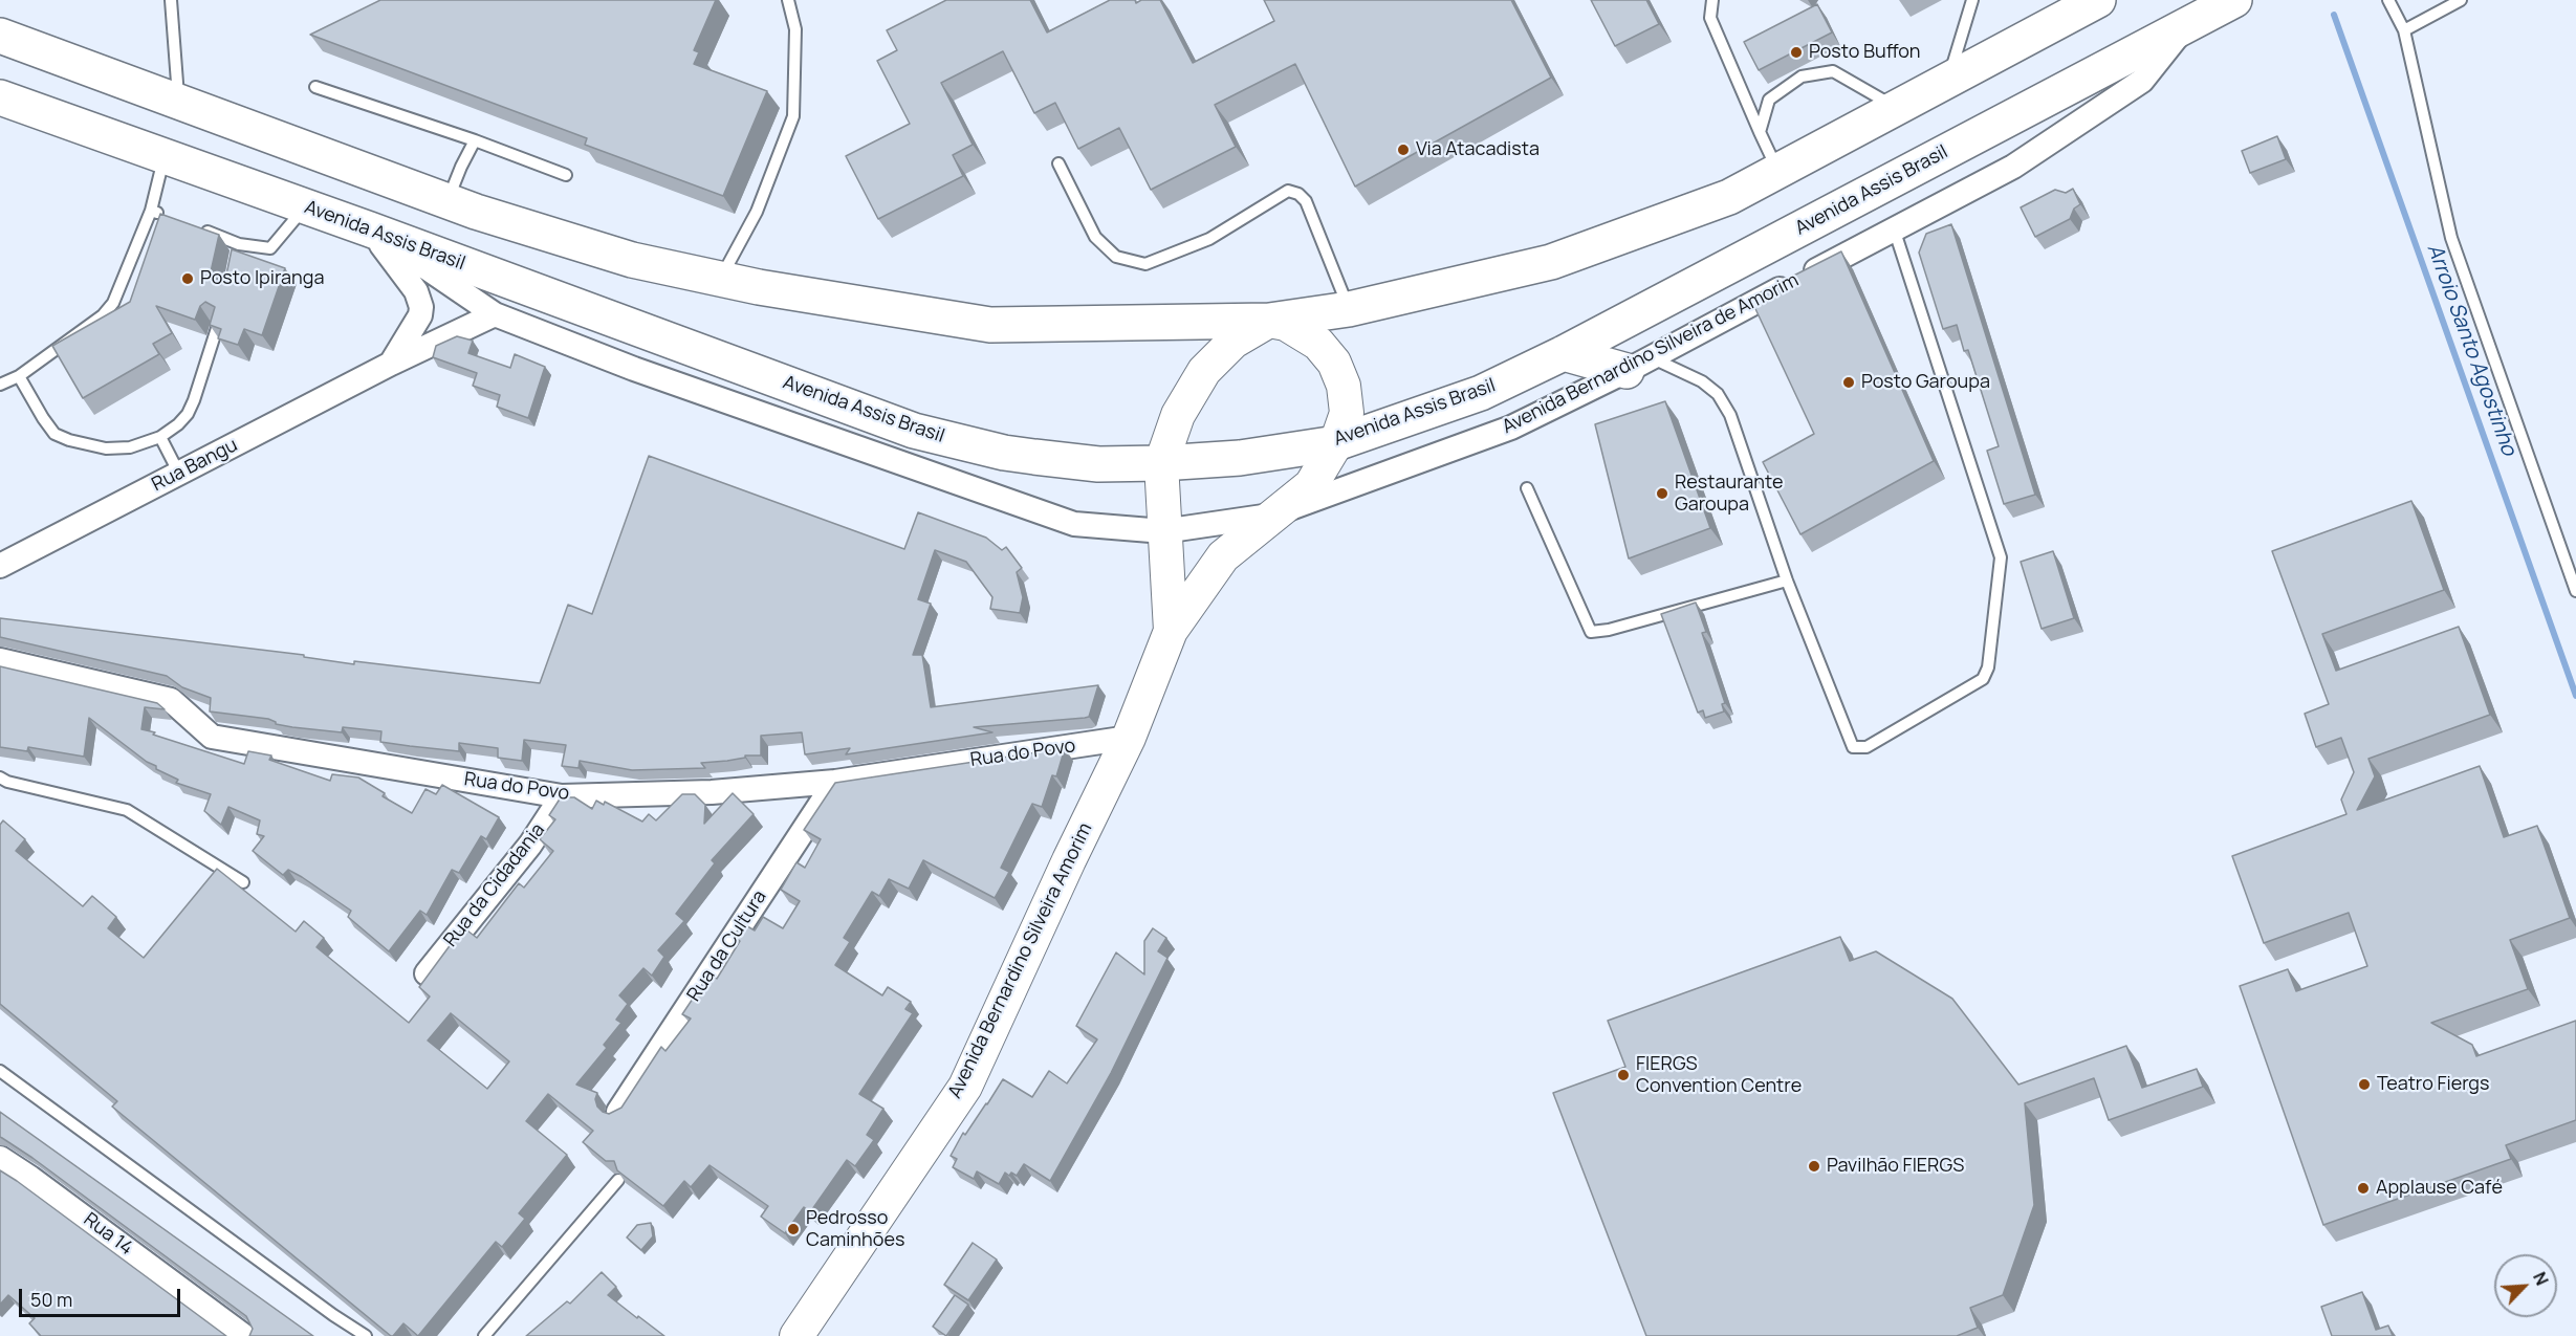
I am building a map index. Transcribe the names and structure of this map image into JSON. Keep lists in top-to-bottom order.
{
  "streets": {
    "main road": ["Avenida Assis Brasil", "Avenida Bernardino Silveira Amorim"],
    "street": [
      "Avenida Bernardino Silveira de Amorim",
      "Rua Bangu",
      "Rua do Povo",
      "Rua da Cidadania",
      "Rua da Cultura",
      "Rua 14"
    ]
  },
  "crossings": [
    ["Avenida Assis Brasil", "Avenida Bernardino Silveira de Amorim"],
    ["Avenida Assis Brasil", "Avenida Bernardino Silveira Amorim"],
    ["Avenida Bernardino Silveira de Amorim", "Rua Bangu"],
    ["Avenida Bernardino Silveira de Amorim", "Avenida Bernardino Silveira Amorim"],
    ["Rua do Povo", "Rua da Cidadania"],
    ["Rua do Povo", "Rua da Cultura"],
    ["Rua do Povo", "Avenida Bernardino Silveira Amorim"]
  ],
  "water": ["Arroio Santo Agostinho"],
  "places": [
    "Posto Buffon",
    "Via Atacadista",
    "Posto Ipiranga",
    "Posto Garoupa",
    "Restaurante Garoupa",
    "FIERGS Convention Centre",
    "Teatro Fiergs",
    "Pavilhão FIERGS",
    "Applause Café",
    "Pedrosso Caminhões"
  ],
  "scale_bar": "50 m",
  "north": "top right"
}
